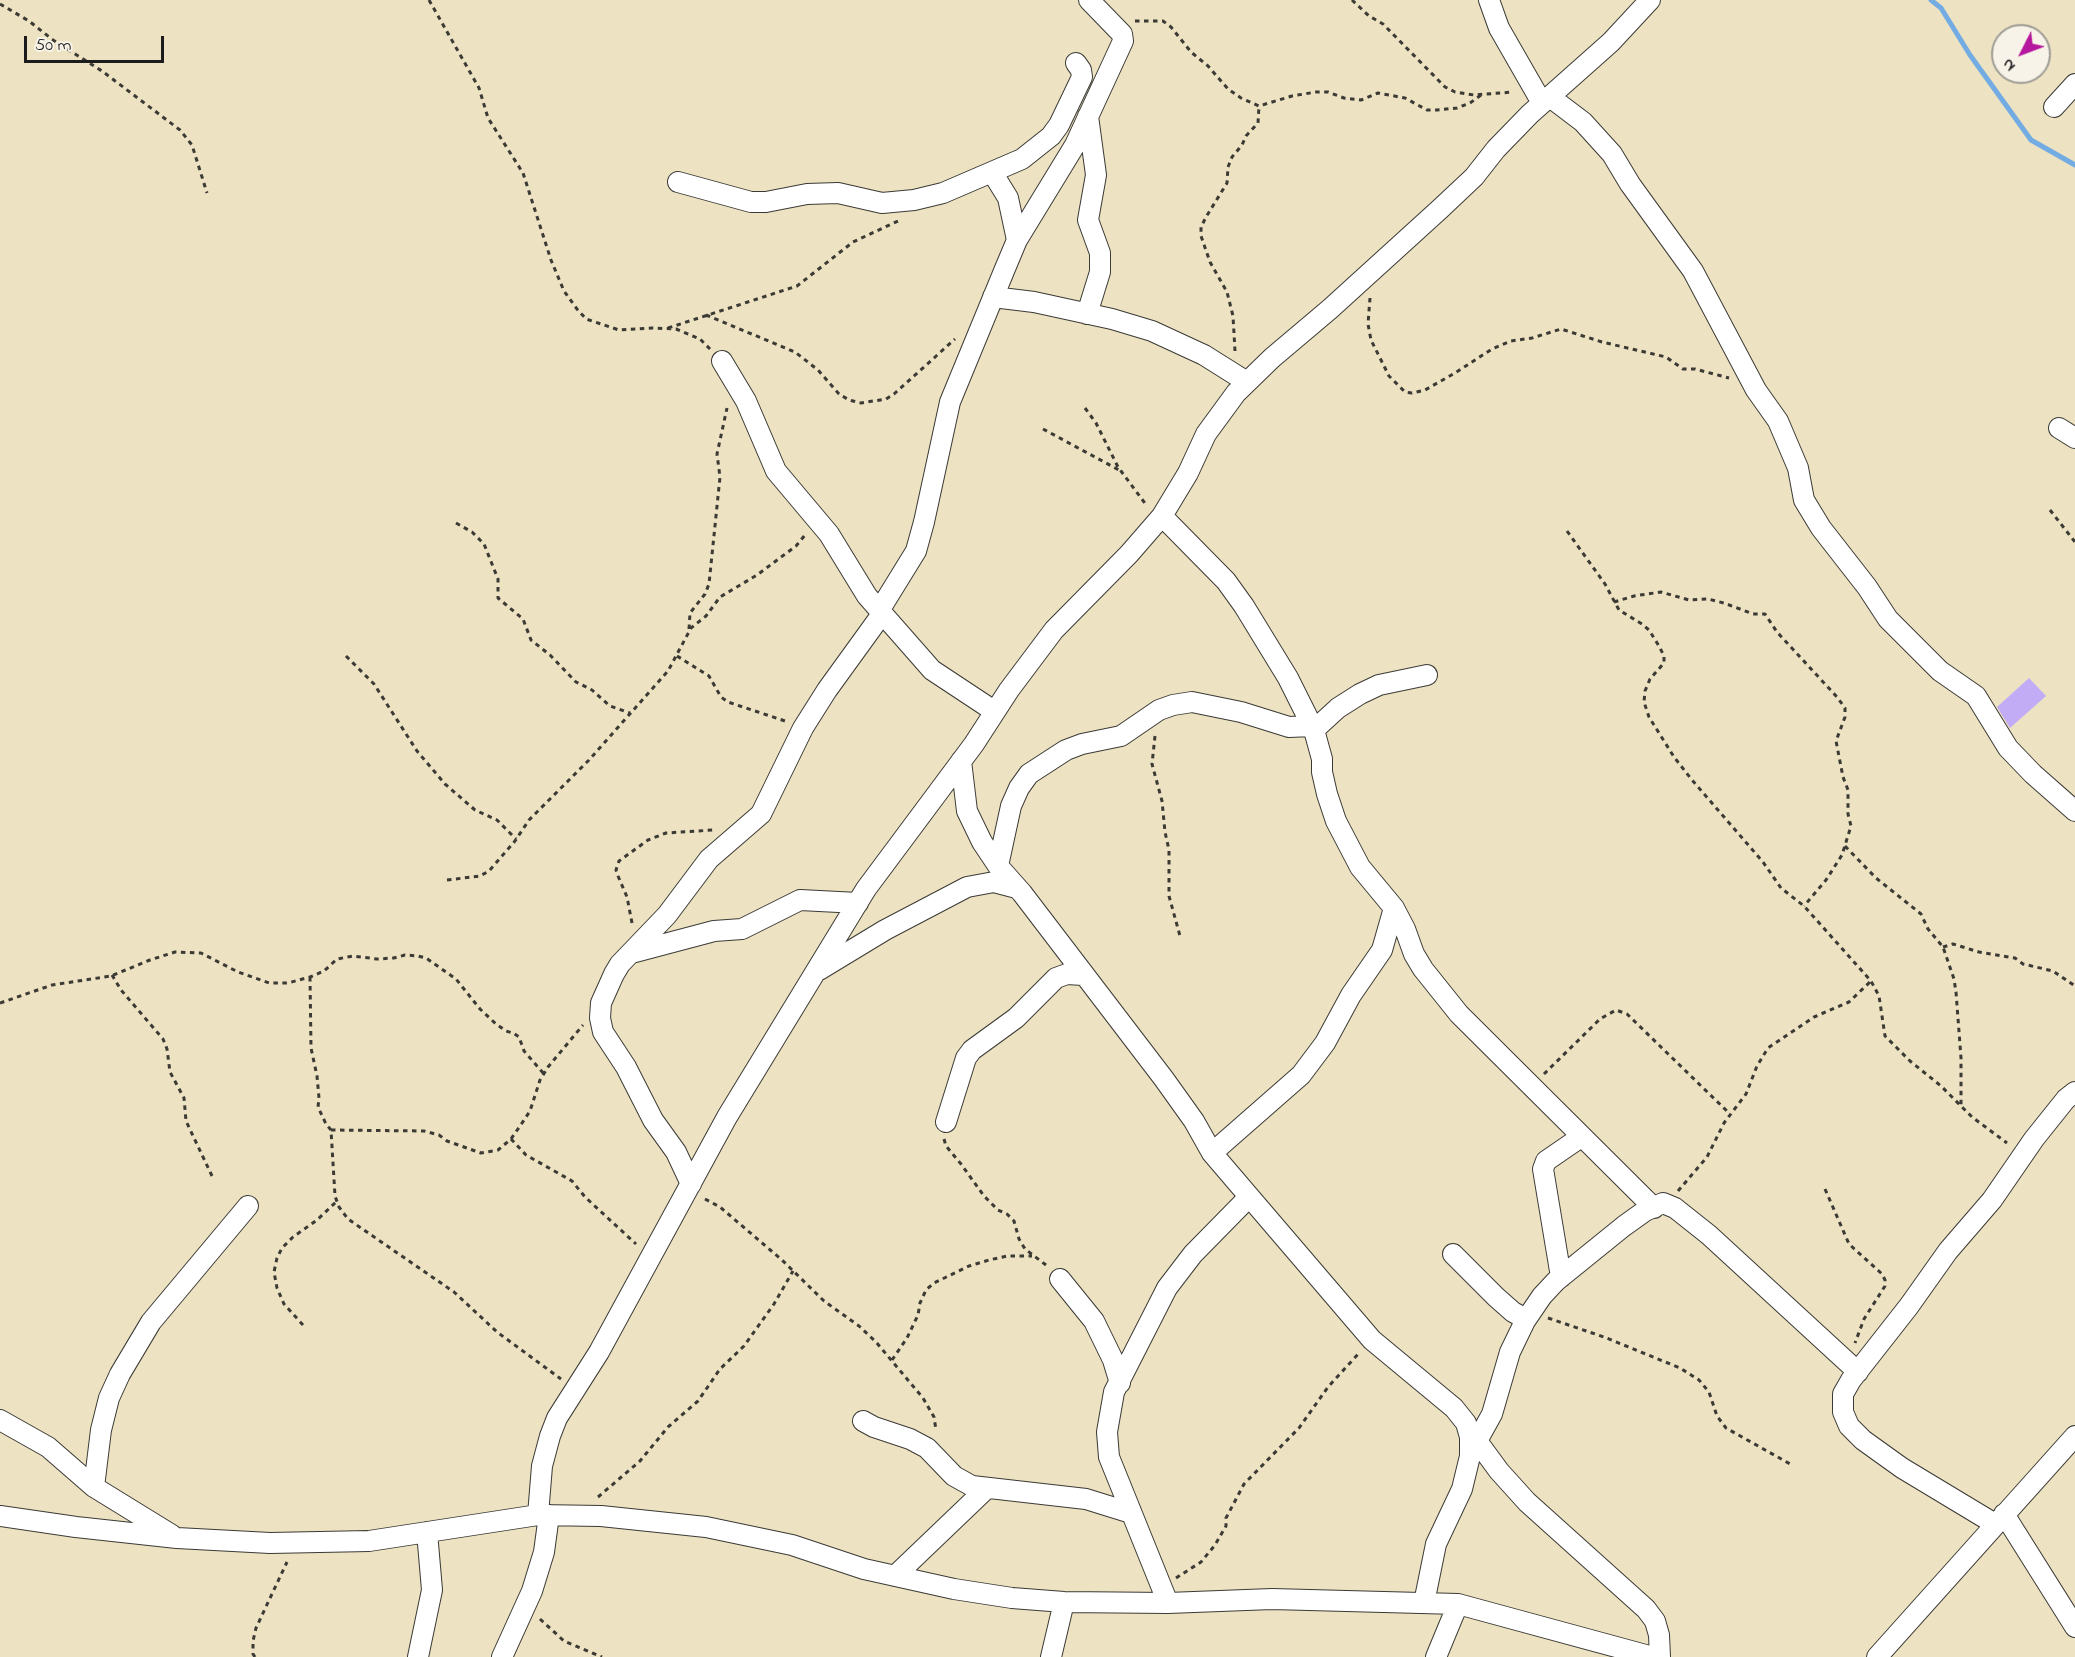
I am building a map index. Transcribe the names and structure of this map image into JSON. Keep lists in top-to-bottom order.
{
  "scale_bar": "50 m",
  "north": "bottom left"
}
